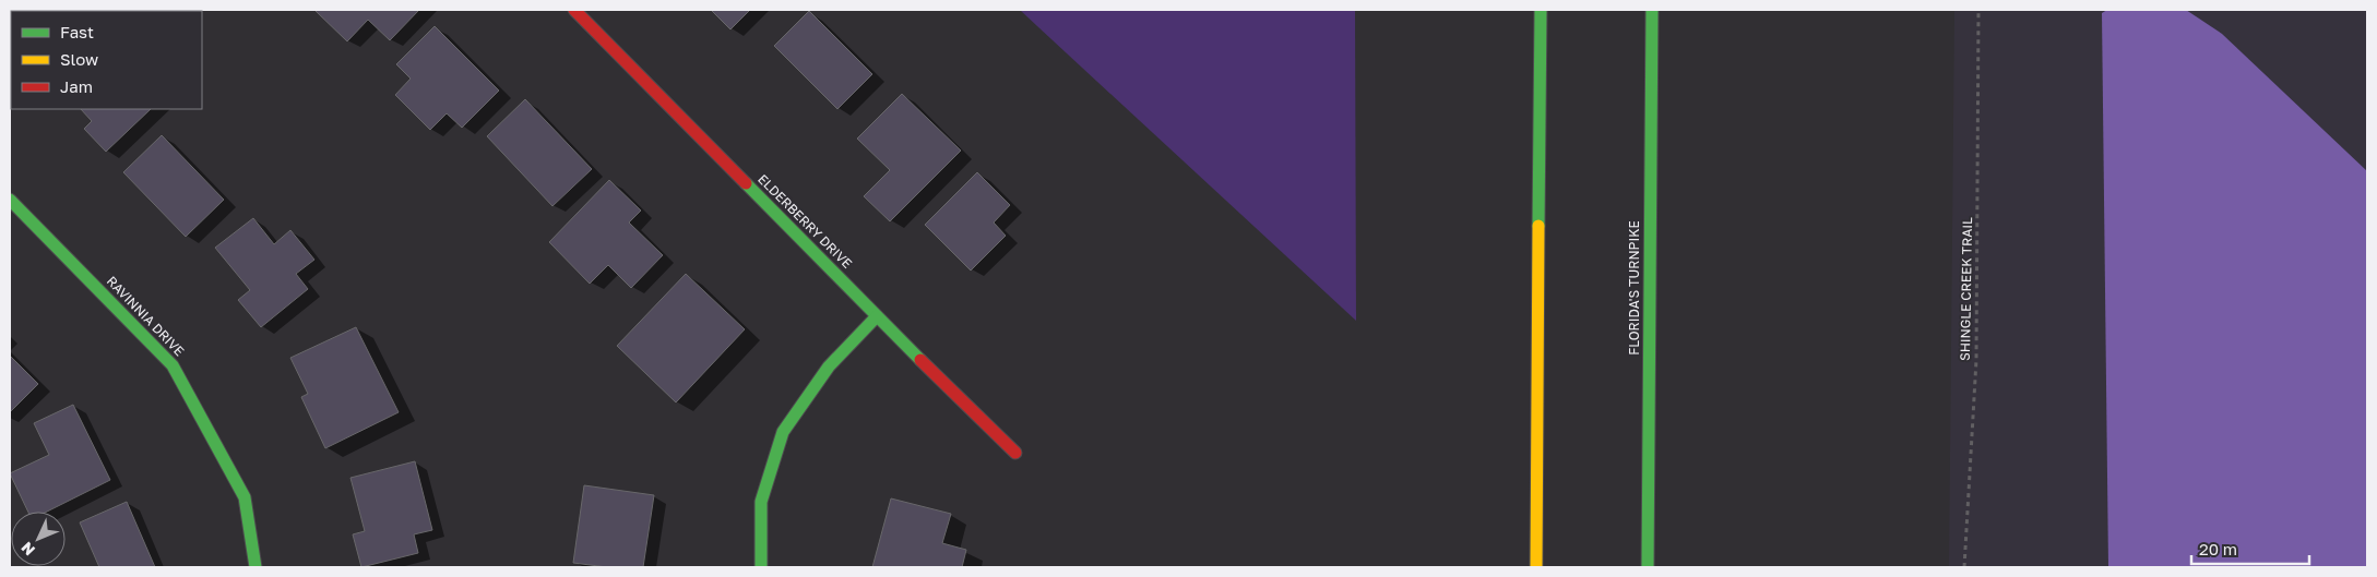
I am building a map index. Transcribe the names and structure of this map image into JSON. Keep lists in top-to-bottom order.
{
  "streets": {
    "main road": ["ELDERBERRY DRIVE", "FLORIDA'S TURNPIKE", "RAVINNIA DRIVE"],
    "path": ["SHINGLE CREEK TRAIL"]
  },
  "legend": ["Fast", "Slow", "Jam"],
  "scale_bar": "20 m",
  "north": "bottom left"
}
